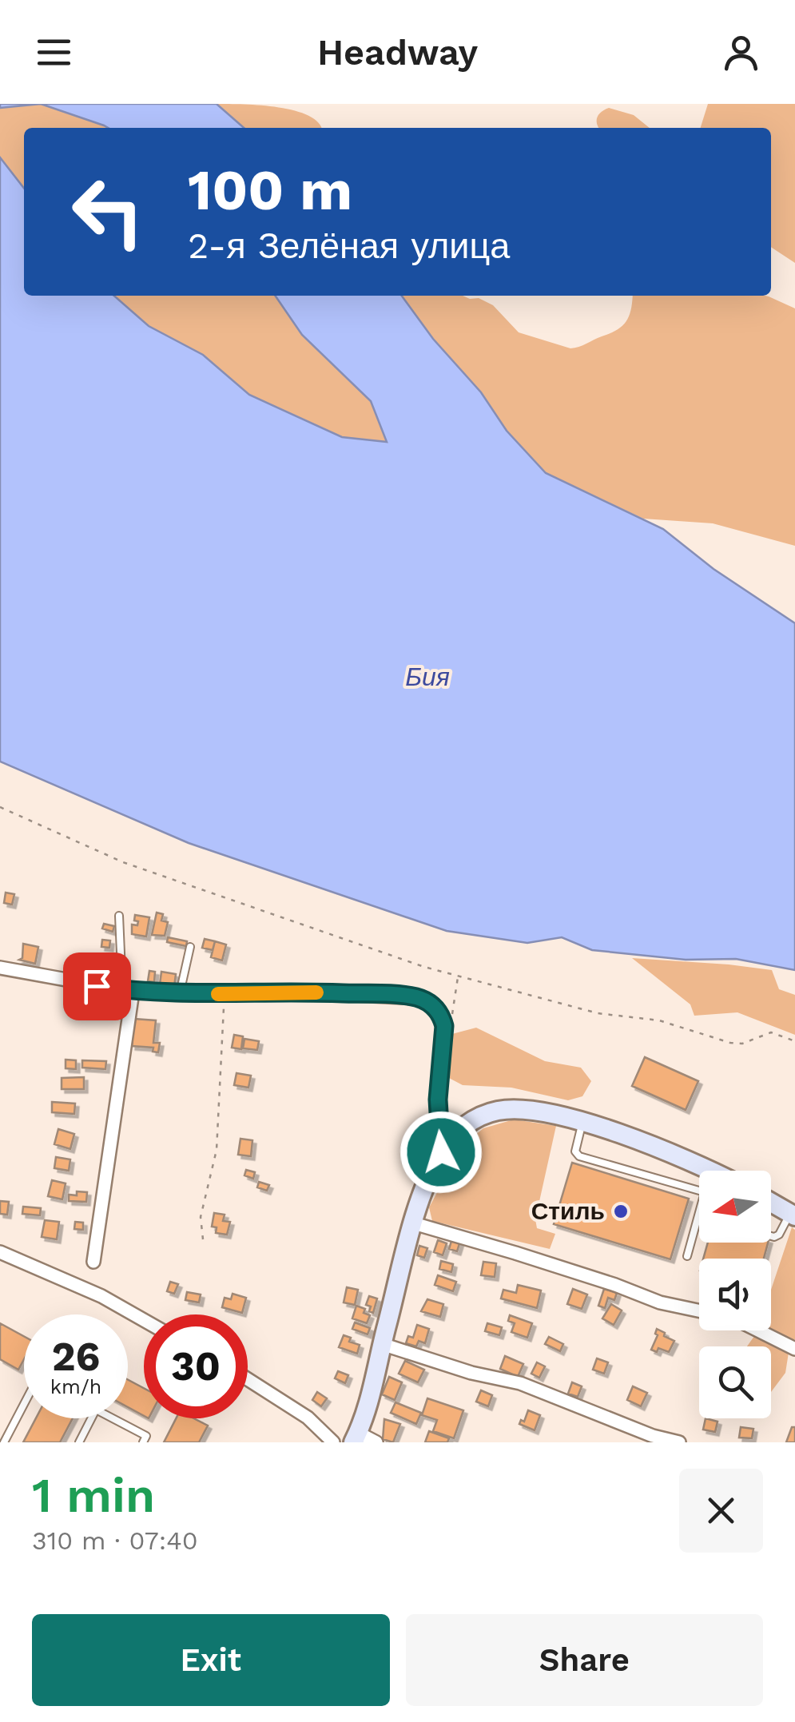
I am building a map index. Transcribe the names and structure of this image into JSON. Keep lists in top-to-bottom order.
{
  "water": ["Бия"],
  "places": ["Стиль"],
  "north": "left",
  "page": {
    "header": "Headway",
    "turn": ["100 m", "2-я Зелёная улица"],
    "speed": "26 km/h",
    "limit": "30",
    "heading": ["1 min", "310 m · 07:40"],
    "buttons": ["Exit", "Share"]
  }
}
